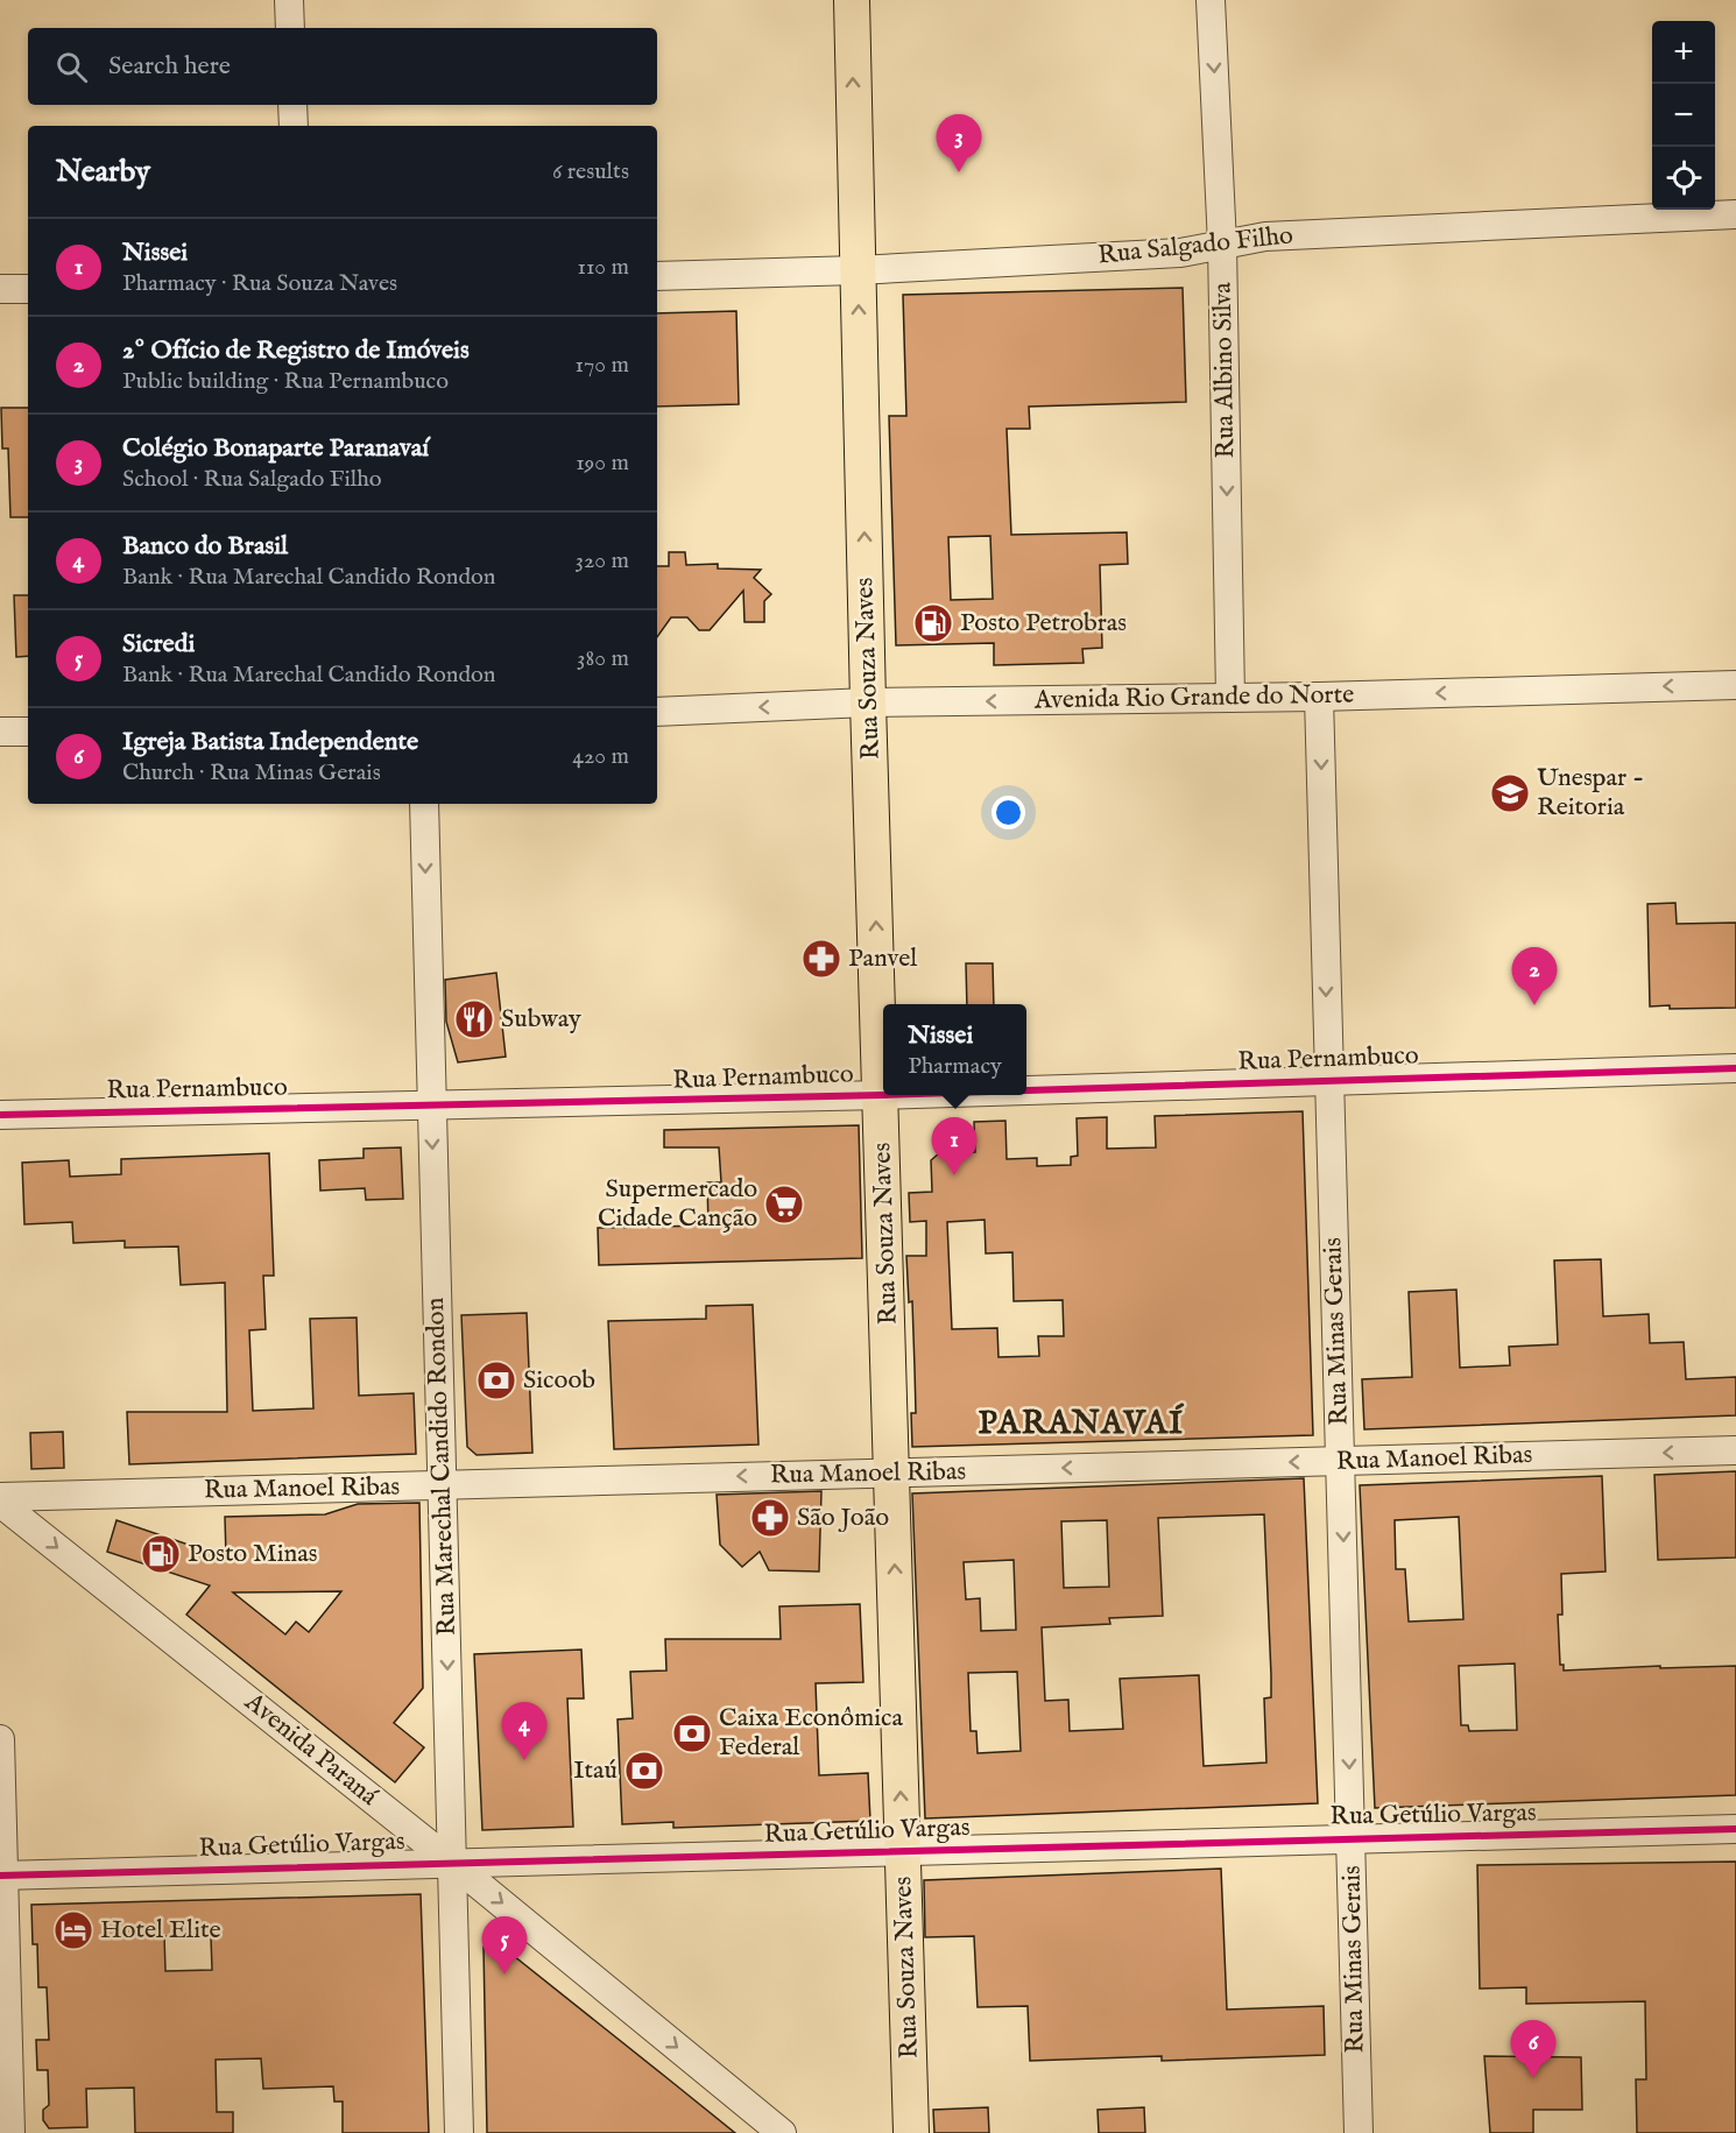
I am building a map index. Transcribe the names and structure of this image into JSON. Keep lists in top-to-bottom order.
{
  "streets": {
    "main road": ["Rua Souza Naves"],
    "street": [
      "Rua Salgado Filho",
      "Rua Albino Silva",
      "Avenida Rio Grande do Norte",
      "Rua Pernambuco",
      "Rua Minas Gerais",
      "Rua Manoel Ribas",
      "Rua Marechal Candido Rondon",
      "Avenida Paraná",
      "Rua Getúlio Vargas"
    ]
  },
  "crossings": [
    ["Rua Salgado Filho", "Rua Albino Silva"],
    ["Rua Salgado Filho", "Rua Souza Naves"],
    ["Rua Albino Silva", "Avenida Rio Grande do Norte"],
    ["Rua Souza Naves", "Avenida Rio Grande do Norte"],
    ["Rua Souza Naves", "Rua Pernambuco"],
    ["Rua Souza Naves", "Rua Manoel Ribas"],
    ["Rua Souza Naves", "Rua Getúlio Vargas"],
    ["Avenida Rio Grande do Norte", "Rua Minas Gerais"],
    ["Rua Pernambuco", "Rua Minas Gerais"],
    ["Rua Pernambuco", "Rua Marechal Candido Rondon"],
    ["Rua Minas Gerais", "Rua Manoel Ribas"],
    ["Rua Minas Gerais", "Rua Getúlio Vargas"],
    ["Rua Manoel Ribas", "Rua Marechal Candido Rondon"],
    ["Rua Marechal Candido Rondon", "Avenida Paraná"],
    ["Rua Marechal Candido Rondon", "Rua Getúlio Vargas"],
    ["Avenida Paraná", "Rua Getúlio Vargas"]
  ],
  "one_way": [
    "Rua Albino Silva",
    "Rua Souza Naves",
    "Avenida Rio Grande do Norte",
    "Rua Minas Gerais",
    "Rua Manoel Ribas",
    "Rua Marechal Candido Rondon",
    "Avenida Paraná"
  ],
  "districts": ["PARANAVAÍ"],
  "places": {
    "fuel station": ["Posto Petrobras", "Posto Minas"],
    "school or university": ["Unespar - Reitoria"],
    "pharmacy": ["Panvel", "São João"],
    "restaurant": ["Subway"],
    "supermarket": ["Supermercado Cidade Canção"],
    "bank": ["Sicoob", "Caixa Econômica Federal", "Itaú"],
    "hotel": ["Hotel Elite"]
  },
  "page": {
    "map_buttons": ["+", "−"],
    "search": "Search here",
    "pins": [
      "3",
      "2",
      "1",
      "4",
      "5",
      "6"
    ],
    "heading": ["Nearby", "6 results"],
    "list": [
      {
        "mark": "1",
        "name": "Nissei",
        "note": "Pharmacy · Rua Souza Naves",
        "value": "110 m"
      },
      {
        "mark": "2",
        "name": "2º Ofício de Registro de Imóveis",
        "note": "Public building · Rua Pernambuco",
        "value": "170 m"
      },
      {
        "mark": "3",
        "name": "Colégio Bonaparte Paranavaí",
        "note": "School · Rua Salgado Filho",
        "value": "190 m"
      },
      {
        "mark": "4",
        "name": "Banco do Brasil",
        "note": "Bank · Rua Marechal Candido Rondon",
        "value": "320 m"
      },
      {
        "mark": "5",
        "name": "Sicredi",
        "note": "Bank · Rua Marechal Candido Rondon",
        "value": "380 m"
      },
      {
        "mark": "6",
        "name": "Igreja Batista Independente",
        "note": "Church · Rua Minas Gerais",
        "value": "420 m"
      }
    ],
    "popup": ["Nissei", "Pharmacy"]
  }
}
